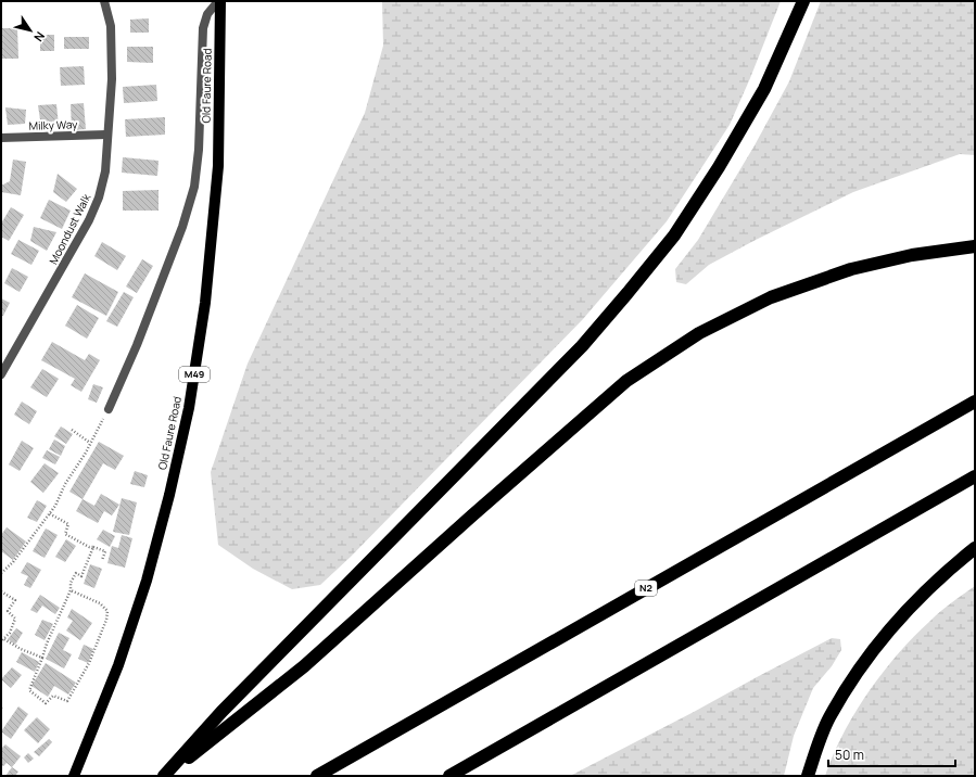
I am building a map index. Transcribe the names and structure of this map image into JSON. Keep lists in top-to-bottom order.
{
  "streets": {
    "highway": ["N2"],
    "main road": ["Old Faure Road", "M49"],
    "street": ["Milky Way", "Moondust Walk"]
  },
  "crossings": [
    ["Milky Way", "Moondust Walk"]
  ],
  "scale_bar": "50 m",
  "north": "bottom right"
}
